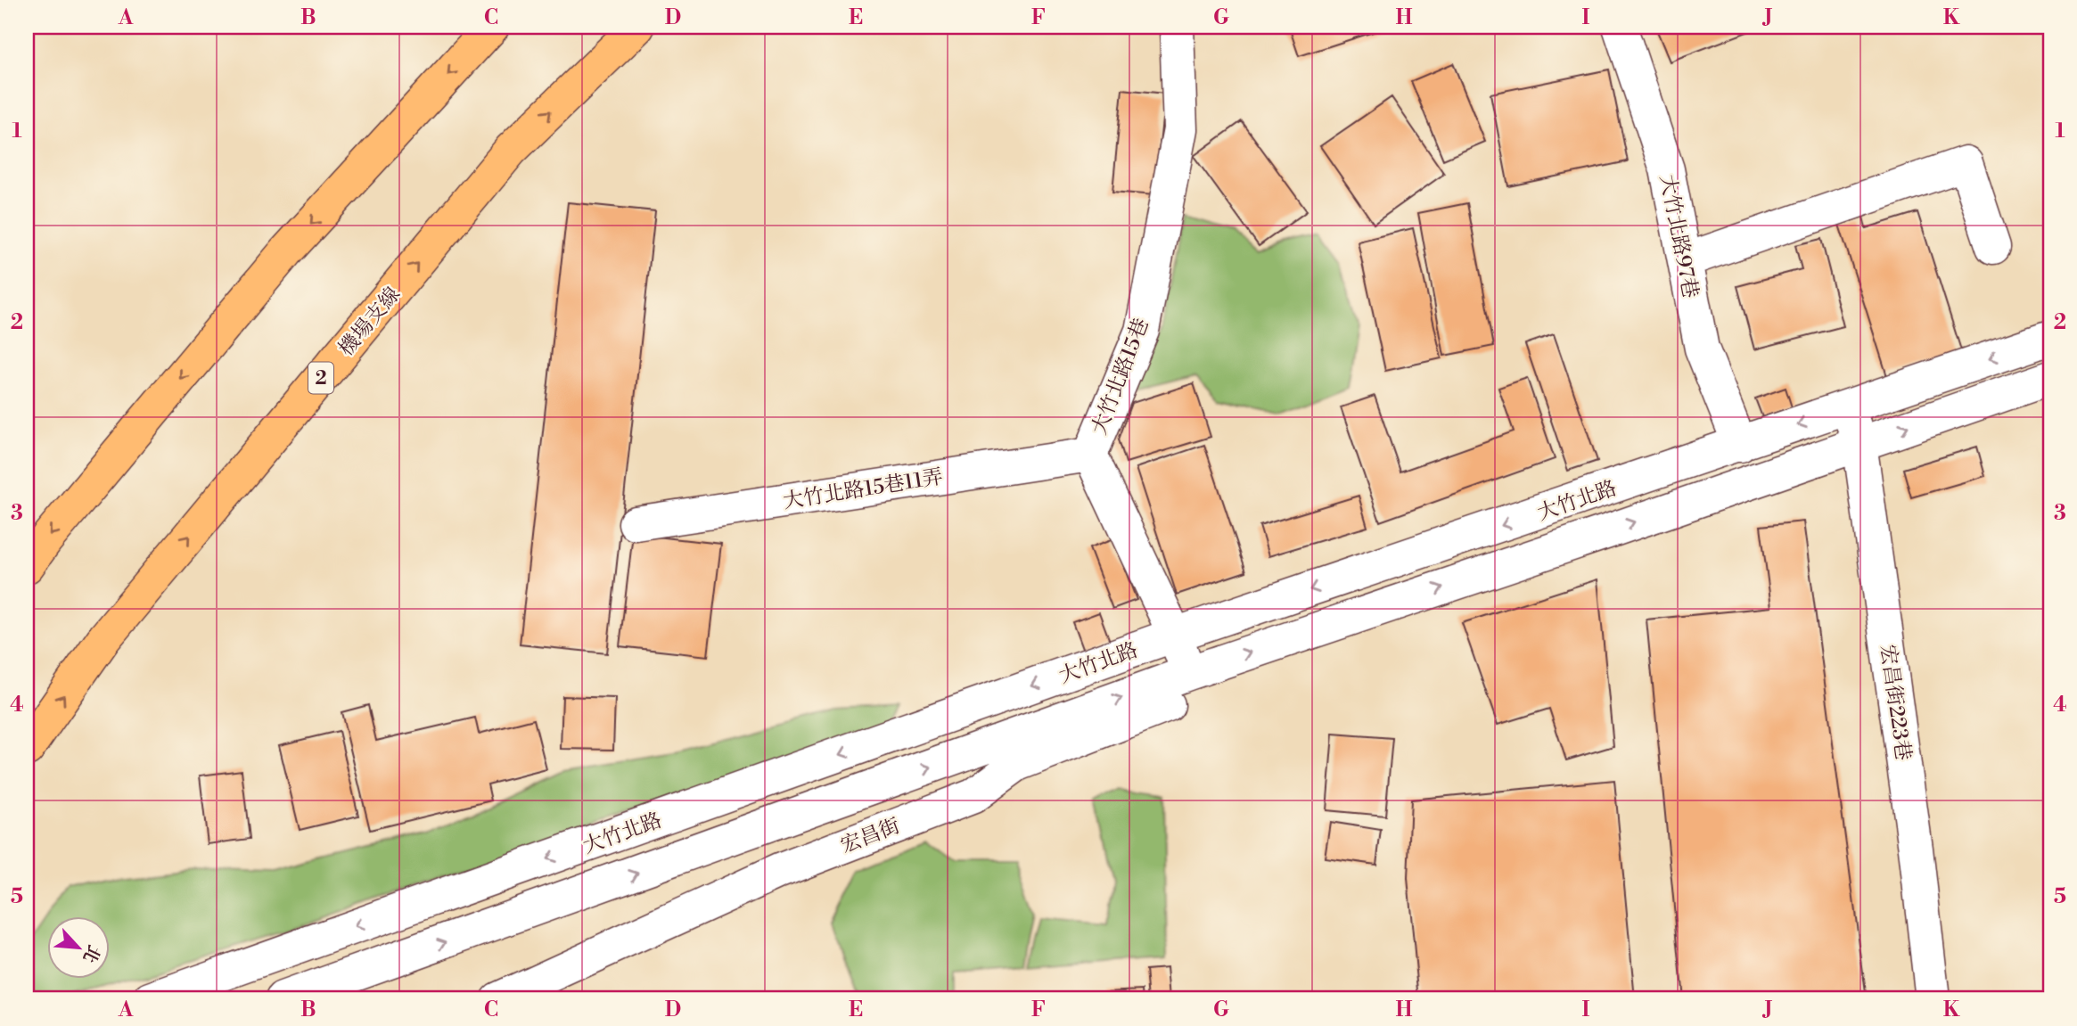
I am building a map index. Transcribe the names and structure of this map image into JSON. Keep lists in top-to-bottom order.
{
  "streets": {
    "highway": ["機場支線", "2"],
    "street": [
      "大竹北路97巷",
      "大竹北路15巷",
      "大竹北路15巷11弄",
      "大竹北路",
      "宏昌街223巷",
      "宏昌街"
    ]
  },
  "crossings": [
    ["大竹北路97巷", "大竹北路"],
    ["大竹北路15巷", "大竹北路15巷11弄"],
    ["大竹北路15巷", "大竹北路"],
    ["大竹北路", "宏昌街223巷"],
    ["大竹北路", "宏昌街"]
  ],
  "north": "bottom right",
  "grid": {
    "columns": [
      "A",
      "B",
      "C",
      "D",
      "E",
      "F",
      "G",
      "H",
      "I",
      "J",
      "K"
    ],
    "rows": [
      "1",
      "2",
      "3",
      "4",
      "5"
    ]
  }
}
